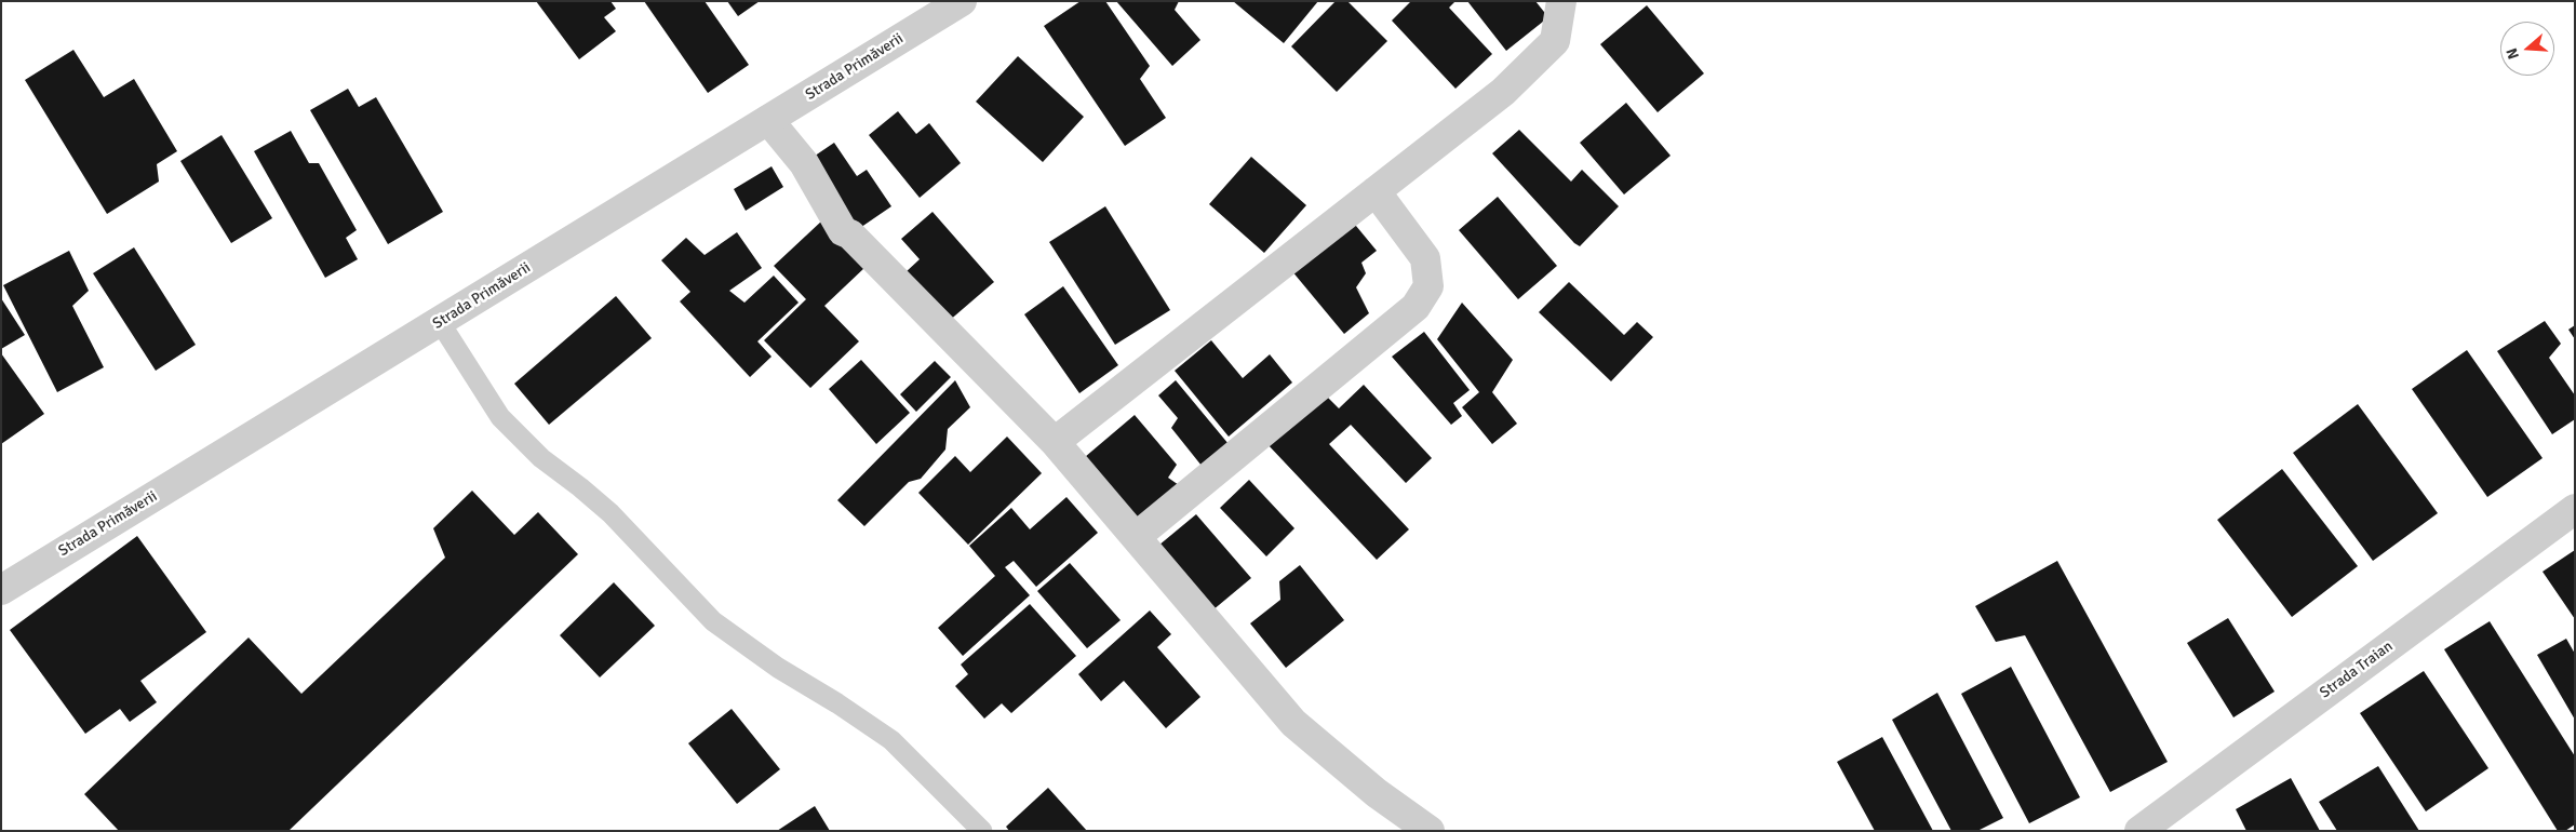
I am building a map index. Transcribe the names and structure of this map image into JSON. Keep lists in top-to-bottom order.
{
  "streets": {
    "street": ["Strada Primăverii", "Strada Traian"]
  },
  "north": "left"
}
